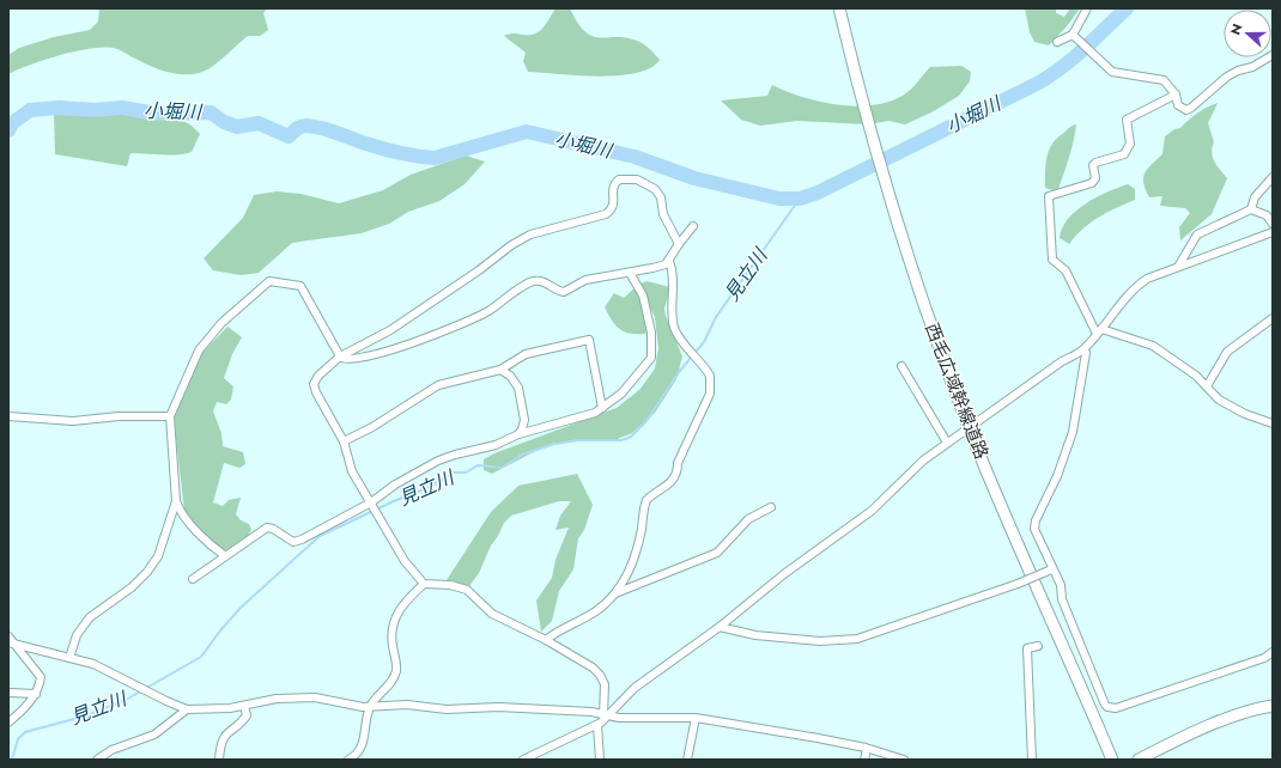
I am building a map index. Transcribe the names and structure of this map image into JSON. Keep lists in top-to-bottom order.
{
  "streets": {
    "main road": ["西毛広域幹線道路"]
  },
  "water": ["小堀川", "見立川"],
  "north": "left"
}
